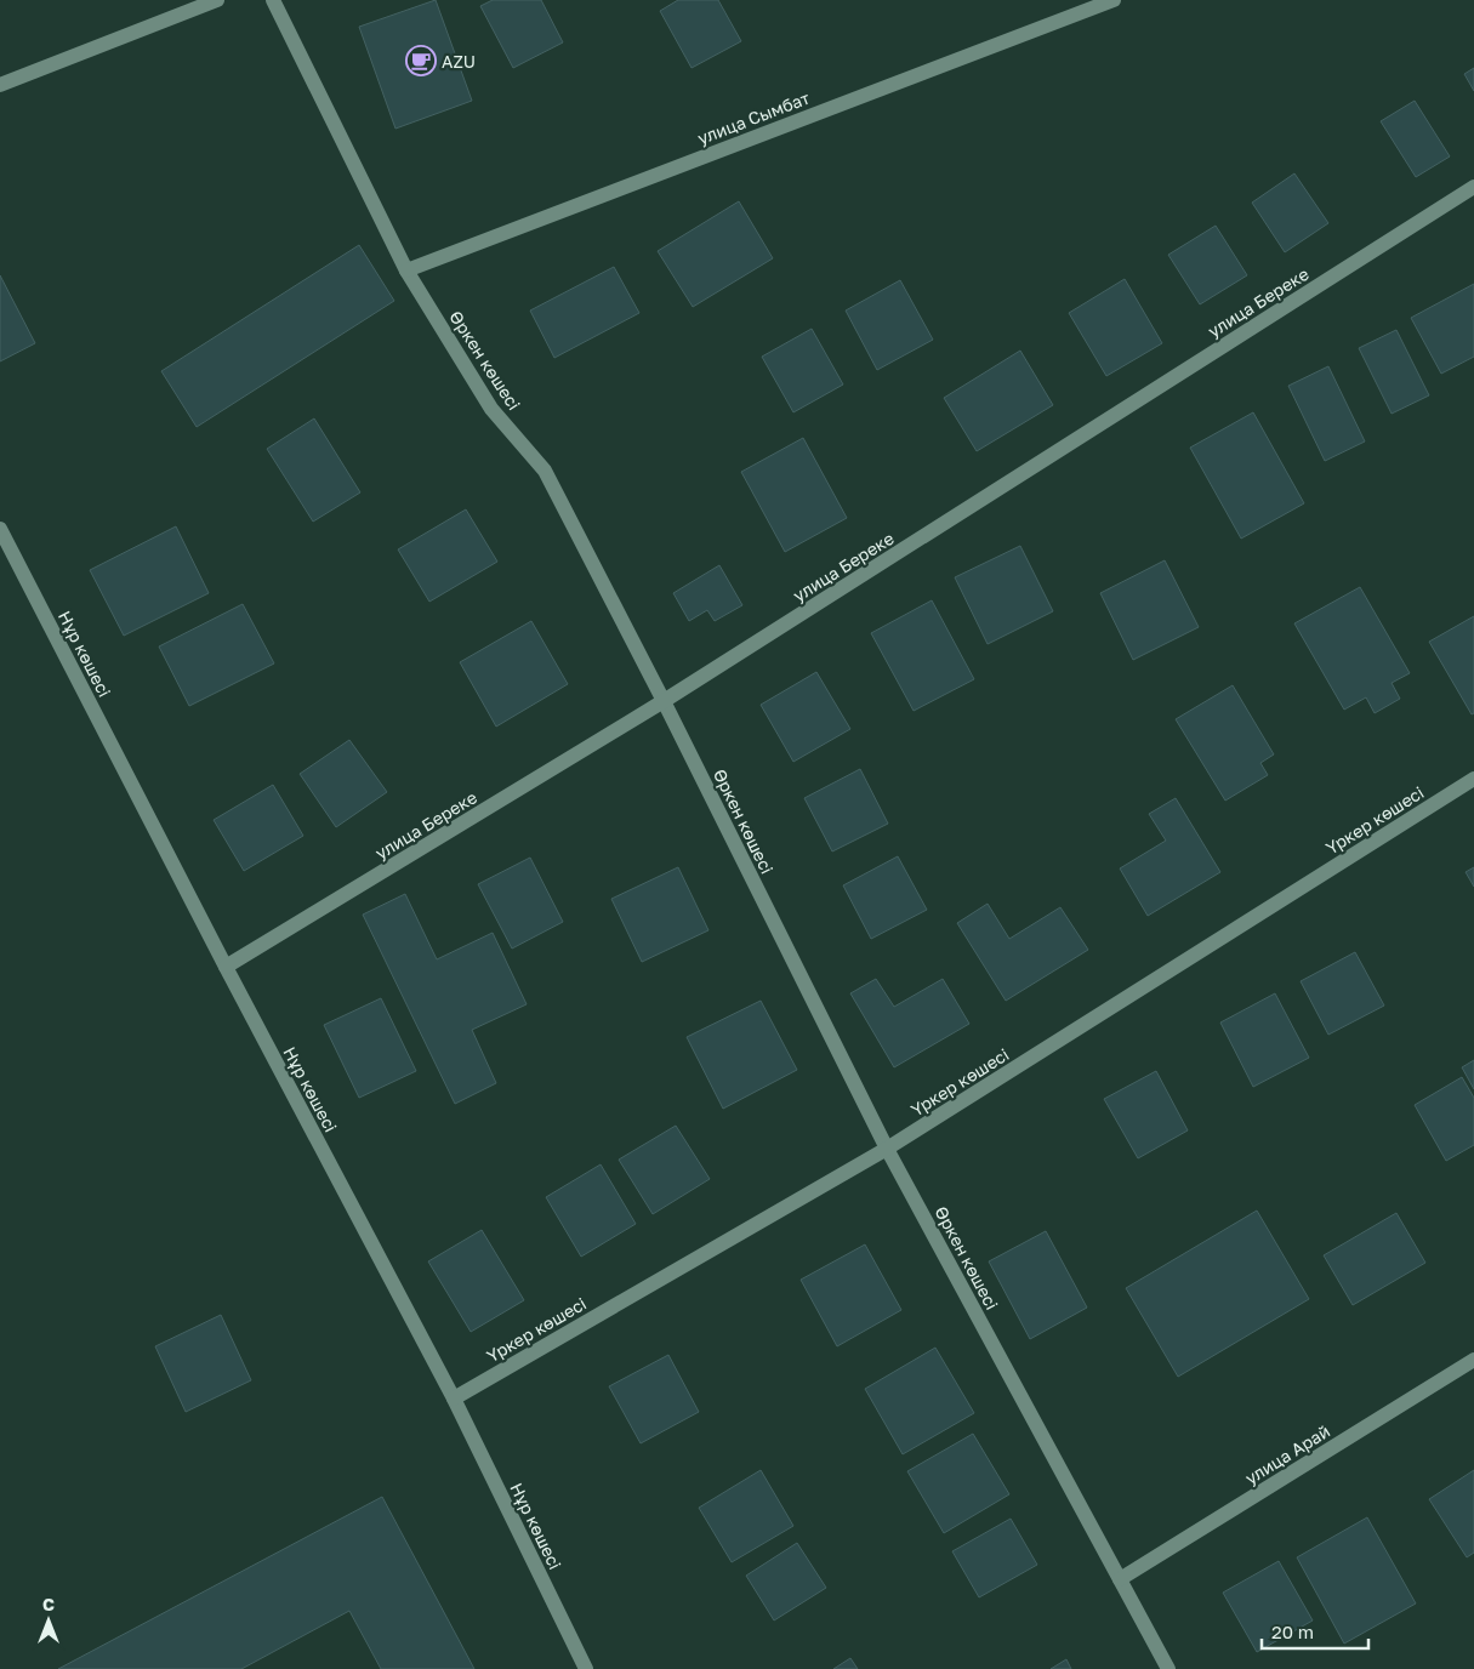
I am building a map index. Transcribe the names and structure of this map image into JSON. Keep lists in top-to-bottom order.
{
  "streets": {
    "street": [
      "улица Сымбат",
      "улица Береке",
      "Өркен көшесі",
      "Нұр көшесі",
      "Үркер көшесі",
      "улица Арай"
    ]
  },
  "crossings": [
    ["улица Сымбат", "Өркен көшесі"],
    ["улица Береке", "Өркен көшесі"],
    ["улица Береке", "Нұр көшесі"],
    ["Өркен көшесі", "Үркер көшесі"],
    ["Өркен көшесі", "улица Арай"],
    ["Нұр көшесі", "Үркер көшесі"]
  ],
  "places": {
    "cafe": ["AZU"]
  },
  "scale_bar": "20 m",
  "north": "top"
}
